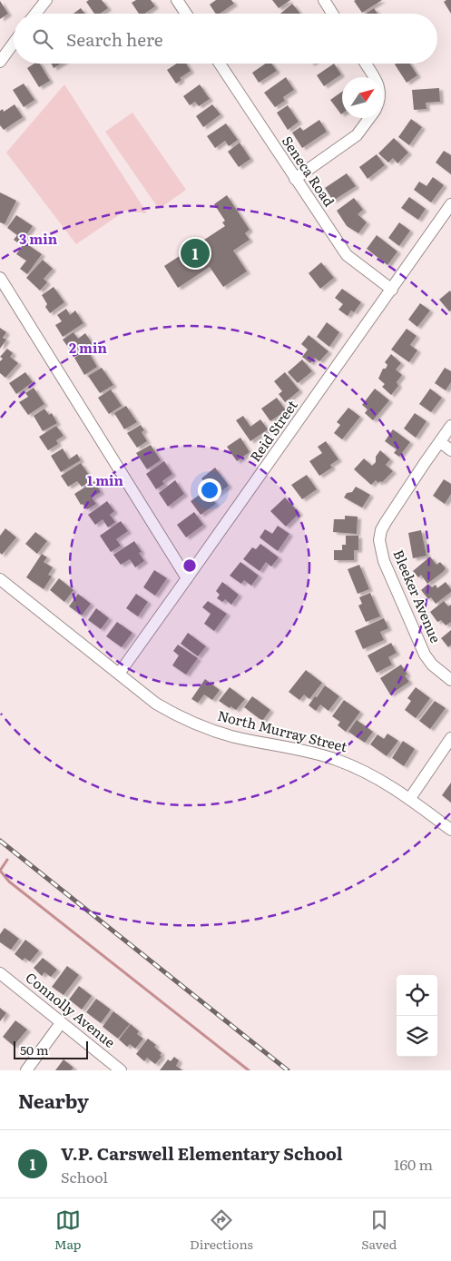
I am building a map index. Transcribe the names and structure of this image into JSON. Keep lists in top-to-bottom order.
{
  "streets": {
    "street": [
      "Seneca Road",
      "Reid Street",
      "Bleeker Avenue",
      "North Murray Street",
      "Connolly Avenue"
    ]
  },
  "crossings": [
    ["Seneca Road", "Reid Street"],
    ["Reid Street", "North Murray Street"]
  ],
  "scale_bar": "50 m",
  "north": "top right",
  "page": {
    "search": "Search here",
    "pins": "1",
    "scale": "50 m",
    "heading": "Nearby",
    "list": [
      {
        "mark": "1",
        "name": "V.P. Carswell Elementary School",
        "note": "School",
        "value": "160 m"
      }
    ],
    "nav": ["Map", "Directions", "Saved"]
  },
  "rings": ["3 min", "2 min", "1 min"]
}
